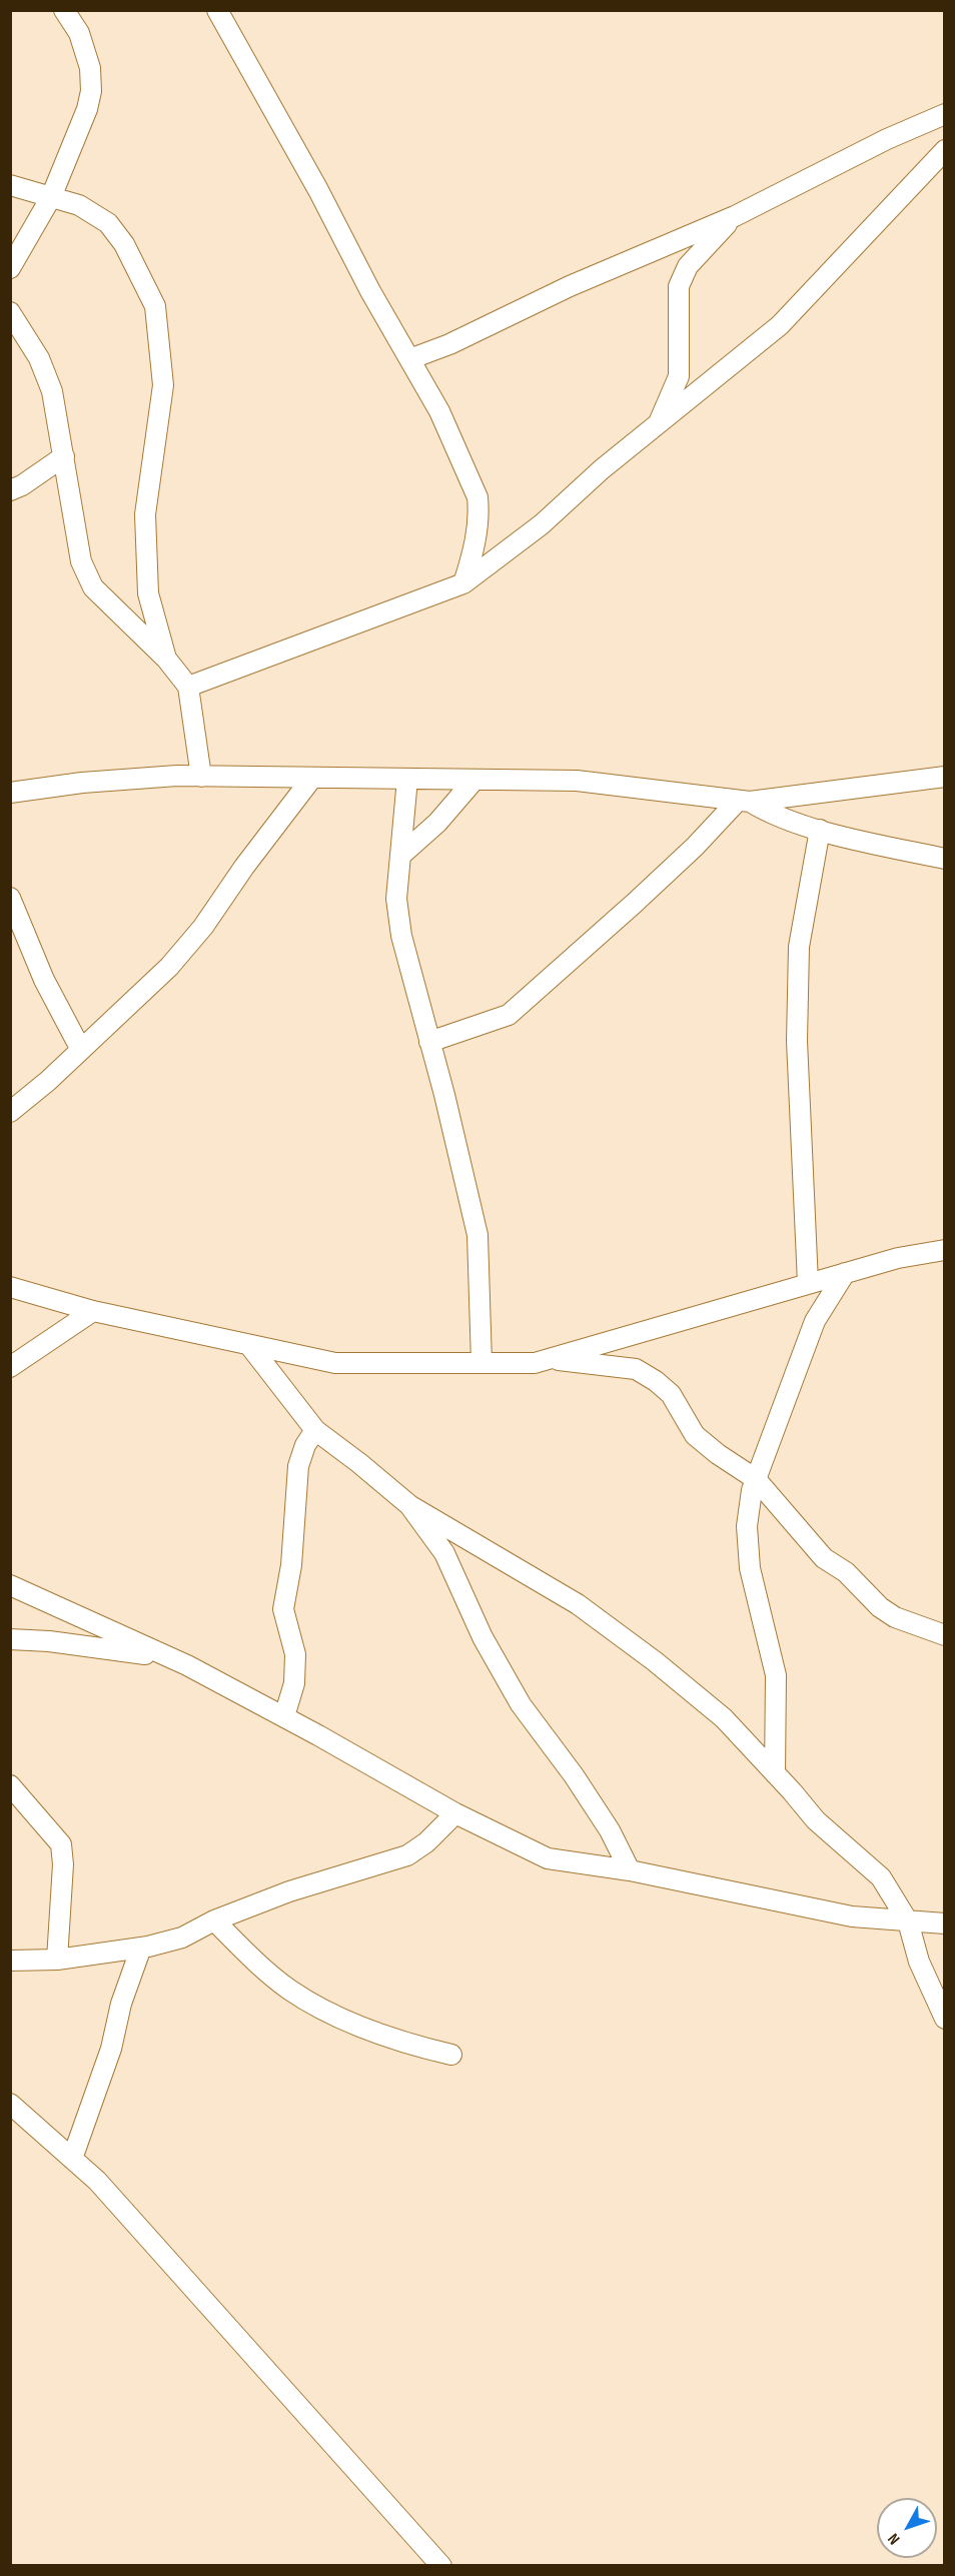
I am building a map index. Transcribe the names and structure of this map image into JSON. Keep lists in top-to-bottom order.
{
  "north": "bottom left"
}
